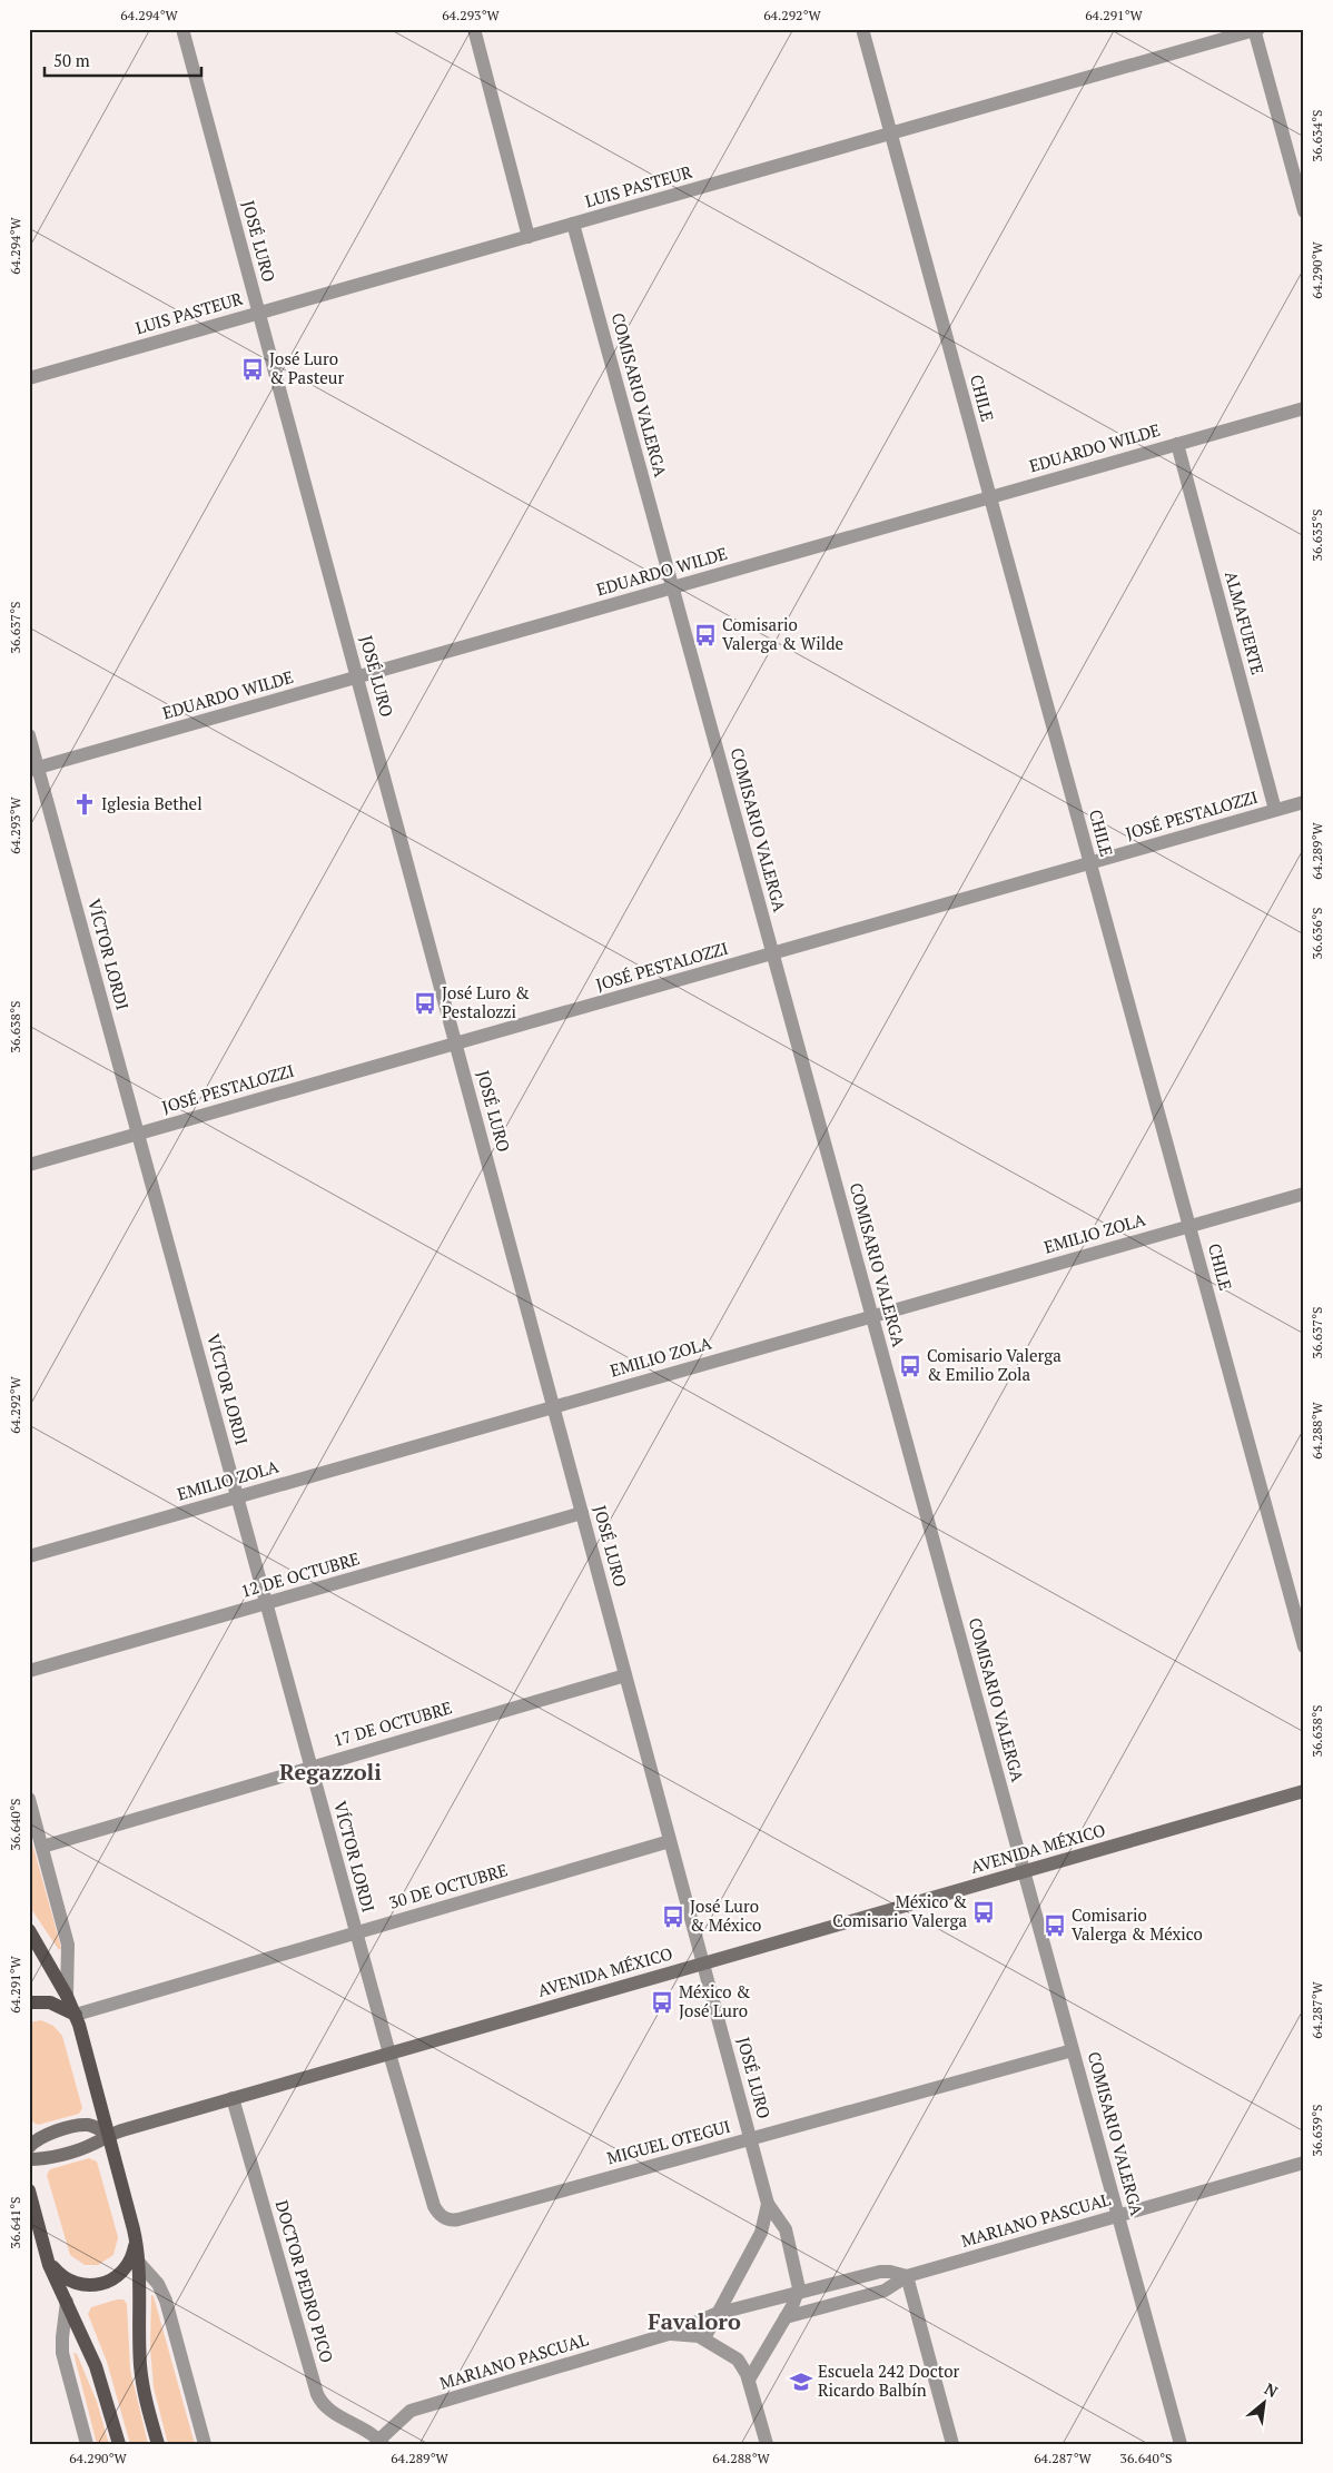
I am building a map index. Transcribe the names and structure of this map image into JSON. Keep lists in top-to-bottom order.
{
  "streets": {
    "main road": ["AVENIDA MÉXICO"],
    "street": [
      "LUIS PASTEUR",
      "JOSÉ LURO",
      "COMISARIO VALERGA",
      "CHILE",
      "EDUARDO WILDE",
      "ALMAFUERTE",
      "JOSÉ PESTALOZZI",
      "VÍCTOR LORDI",
      "EMILIO ZOLA",
      "12 DE OCTUBRE",
      "17 DE OCTUBRE",
      "30 DE OCTUBRE",
      "MIGUEL OTEGUI",
      "MARIANO PASCUAL",
      "DOCTOR PEDRO PICO"
    ]
  },
  "crossings": [
    ["LUIS PASTEUR", "JOSÉ LURO"],
    ["LUIS PASTEUR", "COMISARIO VALERGA"],
    ["LUIS PASTEUR", "CHILE"],
    ["JOSÉ LURO", "EDUARDO WILDE"],
    ["JOSÉ LURO", "JOSÉ PESTALOZZI"],
    ["JOSÉ LURO", "EMILIO ZOLA"],
    ["JOSÉ LURO", "12 DE OCTUBRE"],
    ["JOSÉ LURO", "17 DE OCTUBRE"],
    ["JOSÉ LURO", "AVENIDA MÉXICO"],
    ["JOSÉ LURO", "30 DE OCTUBRE"],
    ["JOSÉ LURO", "MIGUEL OTEGUI"],
    ["JOSÉ LURO", "MARIANO PASCUAL"],
    ["COMISARIO VALERGA", "EDUARDO WILDE"],
    ["COMISARIO VALERGA", "JOSÉ PESTALOZZI"],
    ["COMISARIO VALERGA", "EMILIO ZOLA"],
    ["COMISARIO VALERGA", "AVENIDA MÉXICO"],
    ["COMISARIO VALERGA", "MIGUEL OTEGUI"],
    ["COMISARIO VALERGA", "MARIANO PASCUAL"],
    ["CHILE", "EDUARDO WILDE"],
    ["CHILE", "JOSÉ PESTALOZZI"],
    ["CHILE", "EMILIO ZOLA"],
    ["EDUARDO WILDE", "ALMAFUERTE"],
    ["EDUARDO WILDE", "VÍCTOR LORDI"],
    ["ALMAFUERTE", "JOSÉ PESTALOZZI"],
    ["JOSÉ PESTALOZZI", "VÍCTOR LORDI"],
    ["VÍCTOR LORDI", "EMILIO ZOLA"],
    ["VÍCTOR LORDI", "12 DE OCTUBRE"],
    ["VÍCTOR LORDI", "17 DE OCTUBRE"],
    ["VÍCTOR LORDI", "AVENIDA MÉXICO"],
    ["VÍCTOR LORDI", "30 DE OCTUBRE"],
    ["VÍCTOR LORDI", "MIGUEL OTEGUI"],
    ["AVENIDA MÉXICO", "MIGUEL OTEGUI"],
    ["AVENIDA MÉXICO", "DOCTOR PEDRO PICO"],
    ["MARIANO PASCUAL", "DOCTOR PEDRO PICO"]
  ],
  "districts": ["Regazzoli", "Favaloro"],
  "places": {
    "bus stop": [
      "José Luro & Pasteur",
      "Comisario Valerga & Wilde",
      "José Luro & Pestalozzi",
      "Comisario Valerga & Emilio Zola",
      "México & Comisario Valerga",
      "José Luro & México",
      "Comisario Valerga & México",
      "México & José Luro"
    ],
    "church": ["Iglesia Bethel"],
    "school or university": ["Escuela 242 Doctor Ricardo Balbín"]
  },
  "scale_bar": "50 m",
  "north": "top right",
  "coordinates": [
    "64.294°W",
    "64.293°W",
    "64.292°W",
    "64.291°W",
    "36.634°S",
    "64.290°W",
    "36.635°S",
    "36.637°S",
    "64.289°W",
    "36.636°S",
    "36.638°S",
    "64.288°W",
    "36.640°S",
    "64.287°W",
    "36.639°S",
    "36.641°S"
  ]
}
